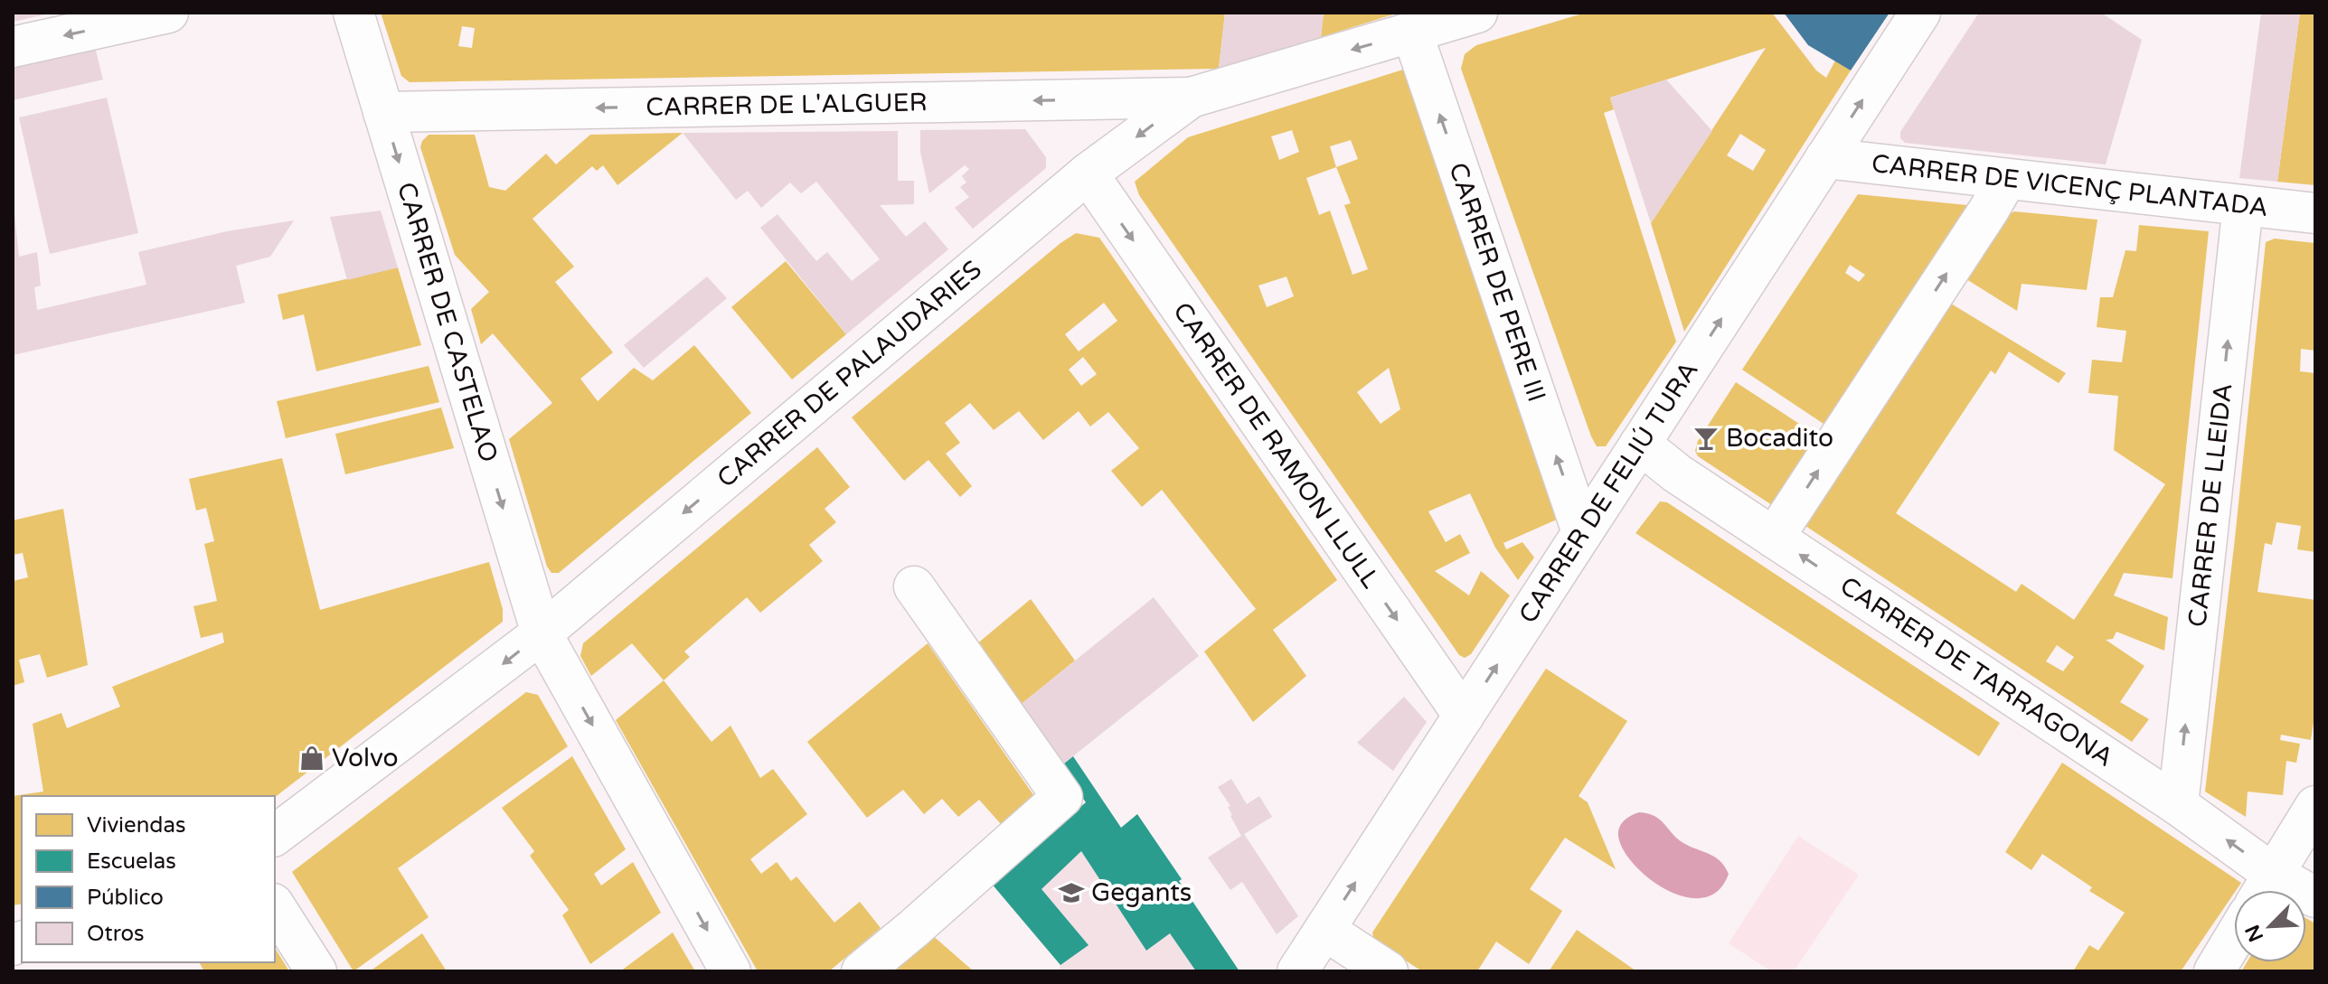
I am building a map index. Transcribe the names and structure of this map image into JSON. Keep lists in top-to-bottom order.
{
  "streets": {
    "street": [
      "CARRER DE L'ALGUER",
      "CARRER DE VICENÇ PLANTADA",
      "CARRER DE PERE III",
      "CARRER DE CASTELAO",
      "CARRER DE PALAUDÀRIES",
      "CARRER DE RAMON LLULL",
      "CARRER DE FELIÚ TURA",
      "CARRER DE LLEIDA",
      "CARRER DE TARRAGONA"
    ]
  },
  "crossings": [
    ["CARRER DE L'ALGUER", "CARRER DE CASTELAO"],
    ["CARRER DE L'ALGUER", "CARRER DE PALAUDÀRIES"],
    ["CARRER DE VICENÇ PLANTADA", "CARRER DE FELIÚ TURA"],
    ["CARRER DE VICENÇ PLANTADA", "CARRER DE LLEIDA"],
    ["CARRER DE PERE III", "CARRER DE PALAUDÀRIES"],
    ["CARRER DE PERE III", "CARRER DE FELIÚ TURA"],
    ["CARRER DE CASTELAO", "CARRER DE PALAUDÀRIES"],
    ["CARRER DE PALAUDÀRIES", "CARRER DE RAMON LLULL"],
    ["CARRER DE RAMON LLULL", "CARRER DE FELIÚ TURA"],
    ["CARRER DE FELIÚ TURA", "CARRER DE TARRAGONA"],
    ["CARRER DE LLEIDA", "CARRER DE TARRAGONA"]
  ],
  "one_way": [
    "CARRER DE L'ALGUER",
    "CARRER DE PERE III",
    "CARRER DE CASTELAO",
    "CARRER DE PALAUDÀRIES",
    "CARRER DE RAMON LLULL",
    "CARRER DE LLEIDA",
    "CARRER DE TARRAGONA"
  ],
  "places": {
    "bar": ["Bocadito"],
    "shop": ["Volvo"],
    "school or university": ["Gegants"]
  },
  "legend": [
    "Viviendas",
    "Escuelas",
    "Público",
    "Otros"
  ],
  "north": "bottom left"
}
